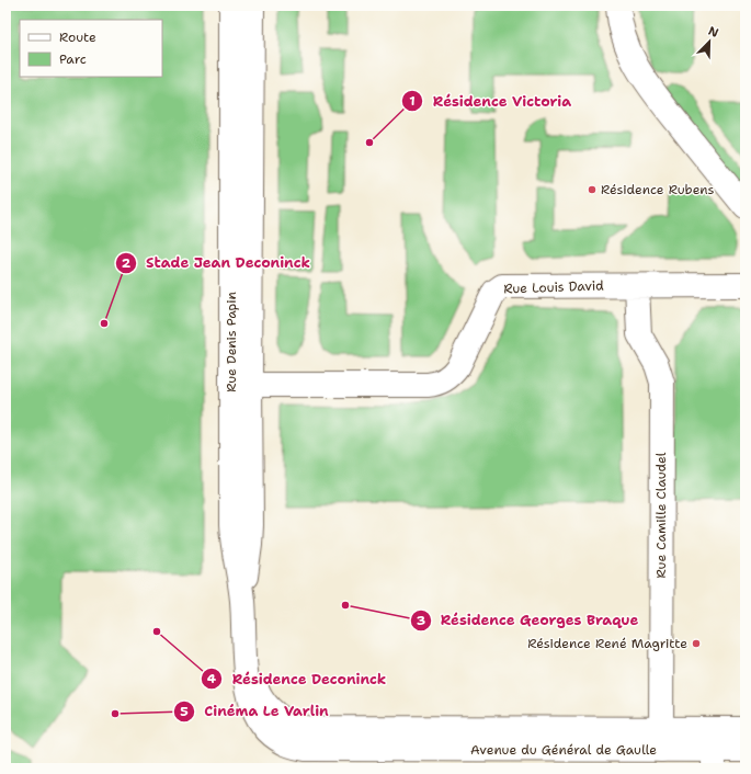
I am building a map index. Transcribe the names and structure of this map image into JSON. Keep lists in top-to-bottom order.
{
  "streets": {
    "street": [
      "Rue Louis David",
      "Rue Denis Papin",
      "Rue Camille Claudel",
      "Avenue du Général de Gaulle"
    ]
  },
  "crossings": [
    ["Rue Louis David", "Rue Denis Papin"],
    ["Rue Louis David", "Rue Camille Claudel"],
    ["Rue Denis Papin", "Avenue du Général de Gaulle"],
    ["Rue Camille Claudel", "Avenue du Général de Gaulle"]
  ],
  "places": [
    "Résidence Victoria",
    "Résidence Rubens",
    "Stade Jean Deconinck",
    "Résidence Georges Braque",
    "Résidence Deconinck",
    "Résidence René Magritte",
    "Cinéma Le Varlin"
  ],
  "legend": ["Route", "Parc"],
  "north": "top right"
}
